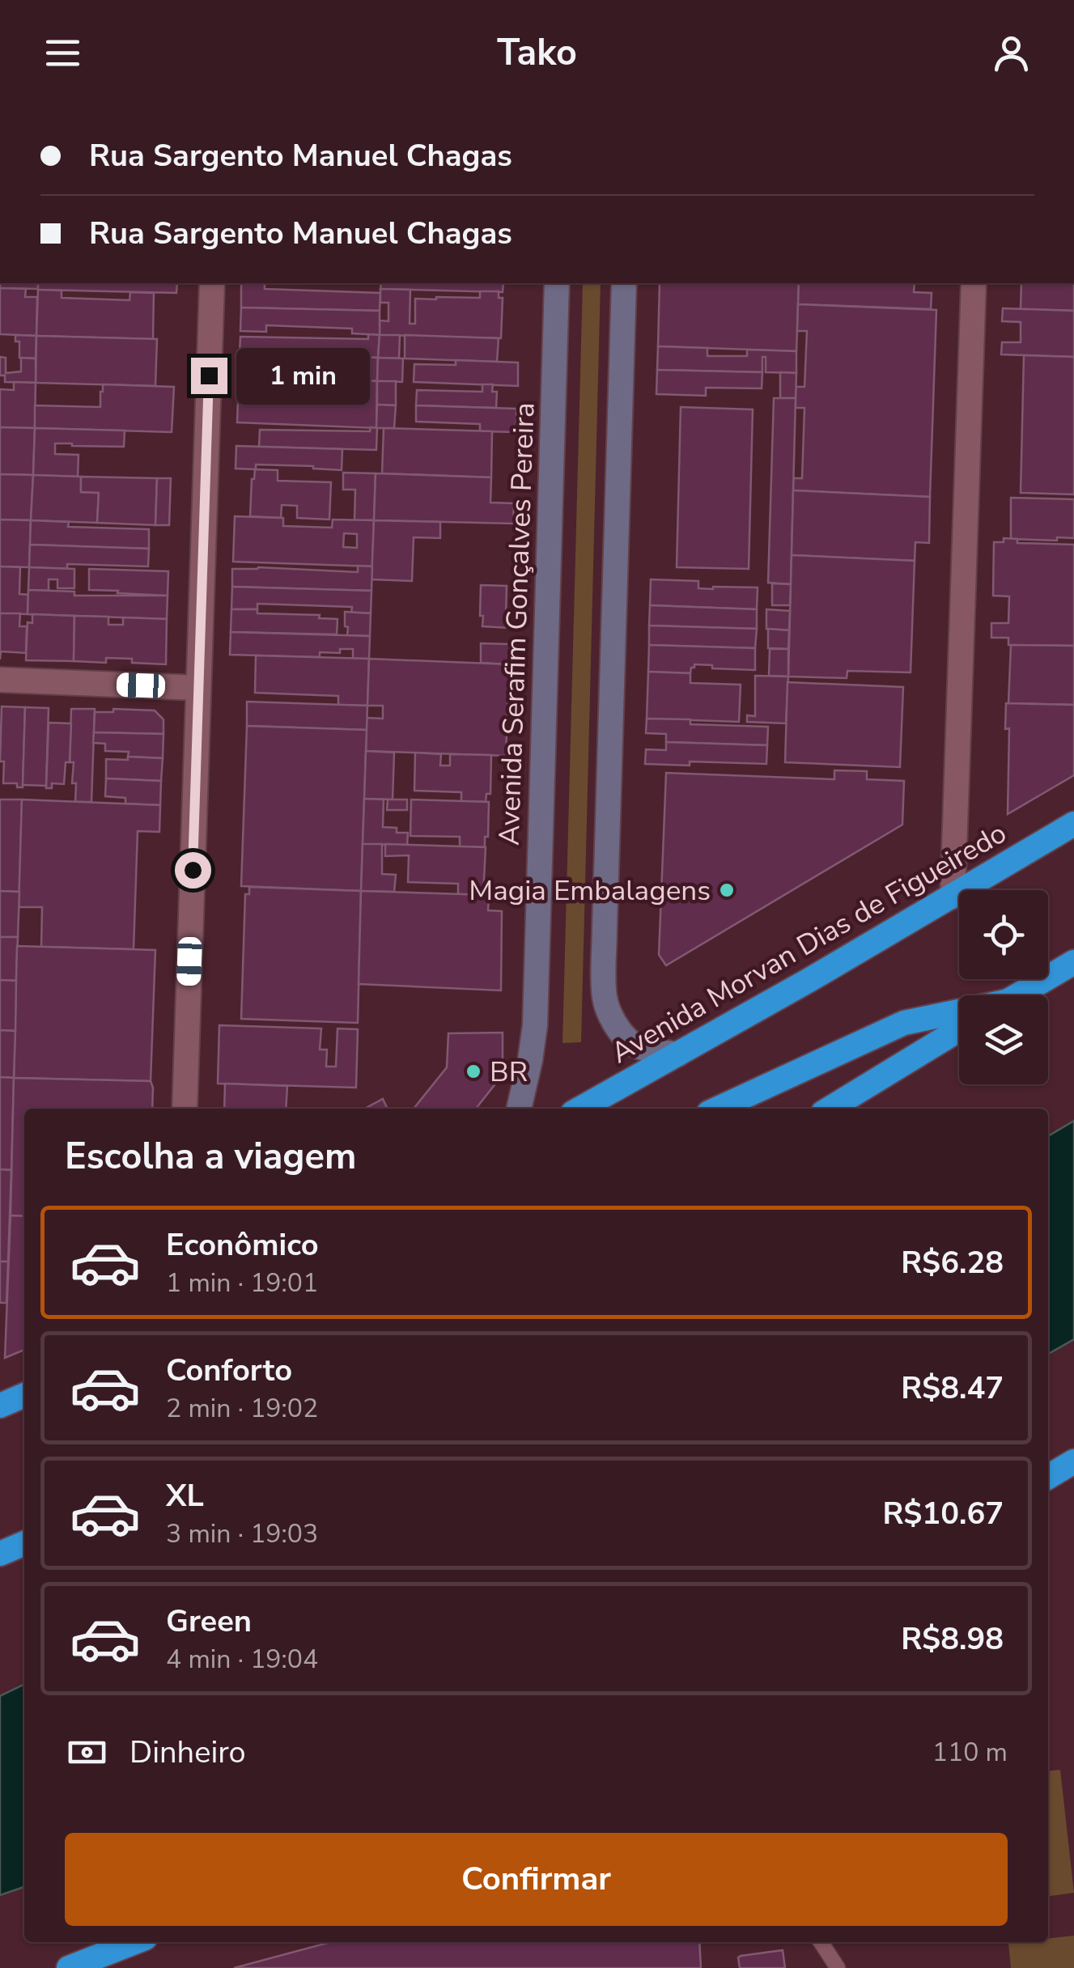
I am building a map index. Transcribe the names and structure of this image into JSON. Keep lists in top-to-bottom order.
{
  "streets": {
    "highway": ["Avenida Morvan Dias de Figueiredo"],
    "main road": ["Avenida Serafim Gonçalves Pereira"]
  },
  "places": ["Magia Embalagens", "BR"],
  "page": {
    "header": "Tako",
    "banner": ["Rua Sargento Manuel Chagas", "Rua Sargento Manuel Chagas"],
    "bubble": "1 min",
    "heading": "Escolha a viagem",
    "list": [
      {
        "name": "Econômico",
        "note": "1 min · 19:01",
        "value": "R$6.28"
      },
      {
        "name": "Conforto",
        "note": "2 min · 19:02",
        "value": "R$8.47"
      },
      {
        "name": "XL",
        "note": "3 min · 19:03",
        "value": "R$10.67"
      },
      {
        "name": "Green",
        "note": "4 min · 19:04",
        "value": "R$8.98"
      }
    ],
    "pay": ["Dinheiro", "110 m"],
    "buttons": "Confirmar"
  }
}
